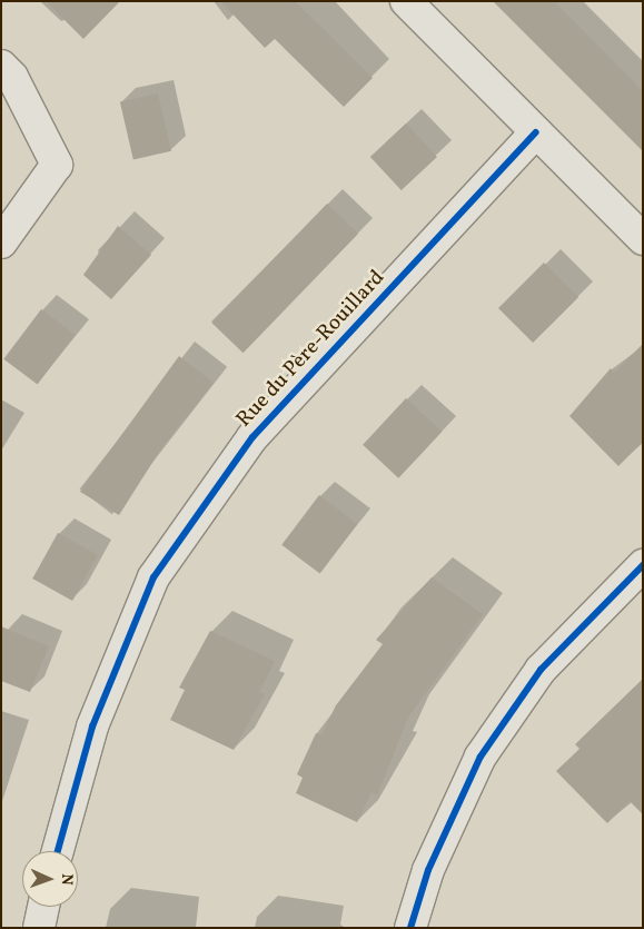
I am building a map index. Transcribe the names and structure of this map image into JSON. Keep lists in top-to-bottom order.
{
  "streets": {
    "street": ["Rue du Père-Rouillard"]
  },
  "north": "right"
}
